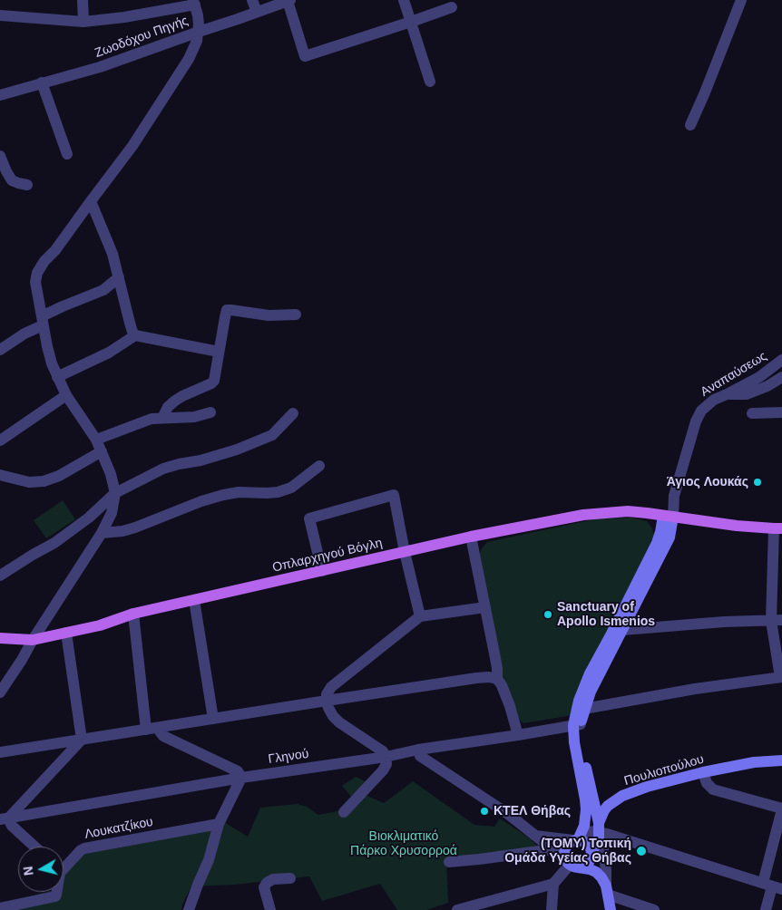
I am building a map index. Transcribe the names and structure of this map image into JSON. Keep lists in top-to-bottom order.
{
  "streets": {
    "main road": ["Οπλαρχηγού Βόγλη"],
    "street": [
      "Ζωοδόχου Πηγής",
      "Αναπαύσεως",
      "Γληνού",
      "Πουλιοπούλου",
      "Λουκατζίκου"
    ]
  },
  "crossings": [
    ["Αναπαύσεως", "Οπλαρχηγού Βόγλη"]
  ],
  "parks": ["Βιοκλιματικό Πάρκο Χρυσορροά"],
  "places": [
    "Άγιος Λουκάς",
    "Sanctuary of Apollo Ismenios",
    "ΚΤΕΛ Θήβας",
    "(ΤΟΜΥ) Τοπική Ομάδα Υγείας Θήβας"
  ],
  "north": "left"
}
